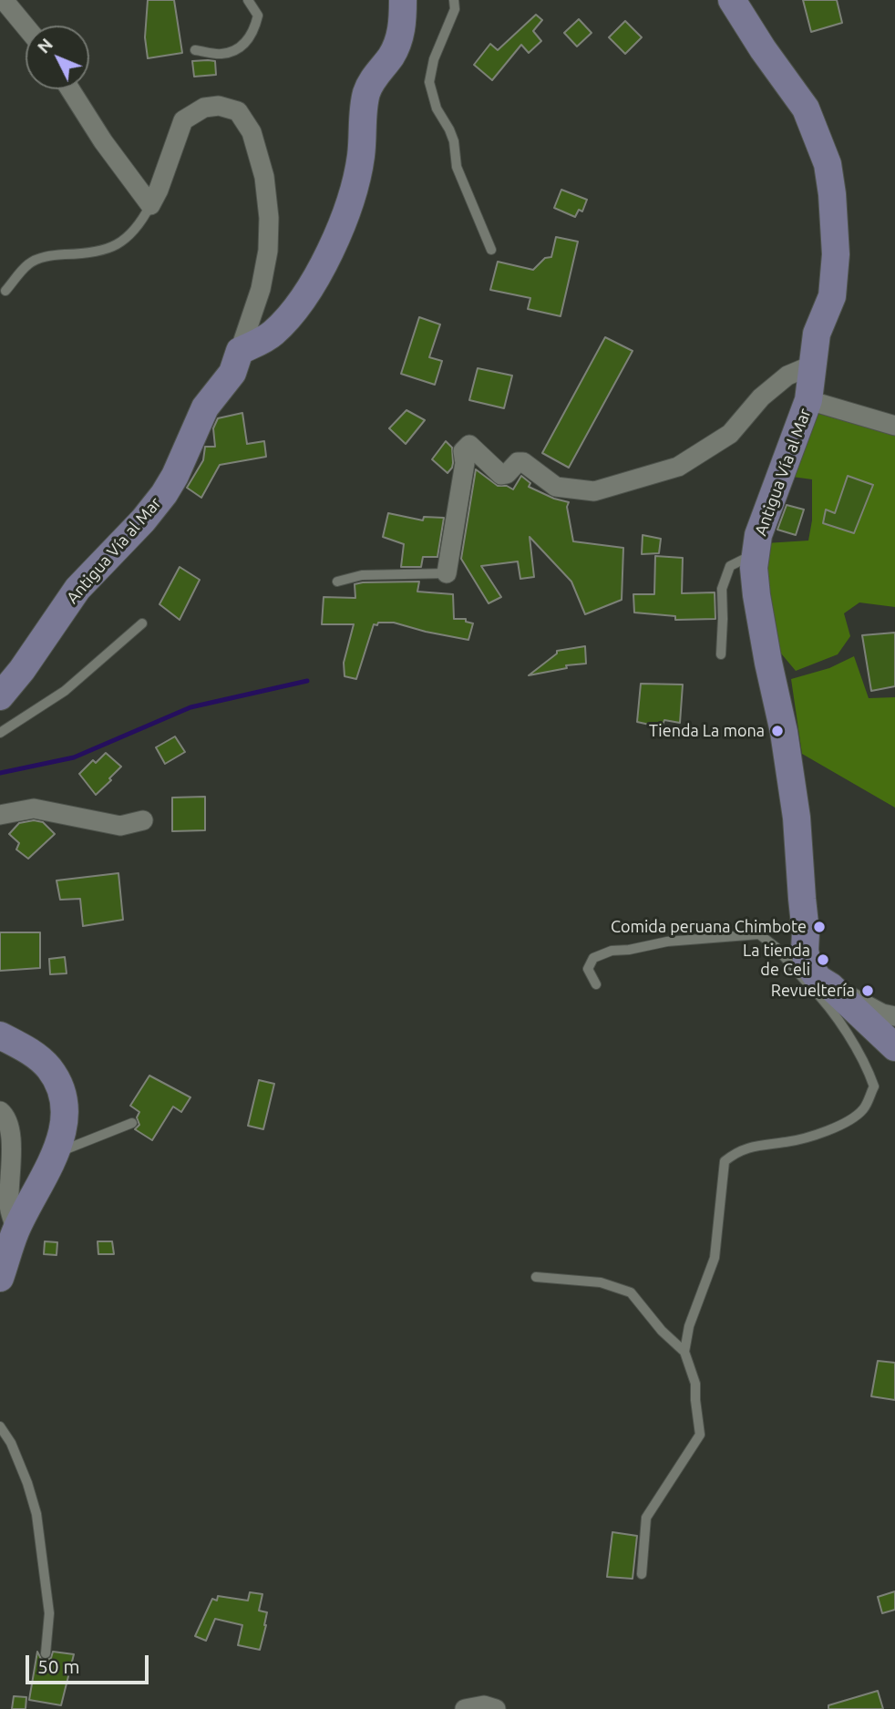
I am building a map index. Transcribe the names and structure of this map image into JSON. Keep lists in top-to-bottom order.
{
  "streets": {
    "main road": ["Antigua Vía al Mar"]
  },
  "places": [
    "Tienda La mona",
    "Comida peruana Chimbote",
    "La tienda de Celi",
    "Revueltería"
  ],
  "scale_bar": "50 m",
  "north": "top left"
}
